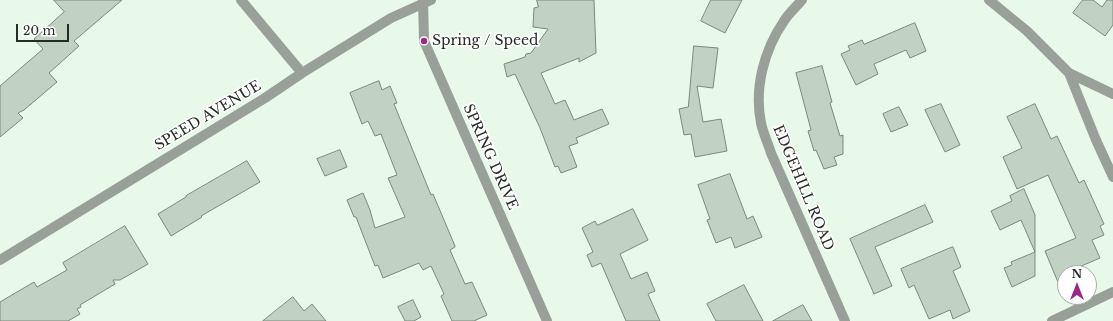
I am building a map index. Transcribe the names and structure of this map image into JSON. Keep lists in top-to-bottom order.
{
  "streets": {
    "street": ["SPEED AVENUE", "SPRING DRIVE", "EDGEHILL ROAD"]
  },
  "crossings": [
    ["SPEED AVENUE", "SPRING DRIVE"]
  ],
  "places": ["Spring / Speed"],
  "scale_bar": "20 m",
  "north": "top"
}
